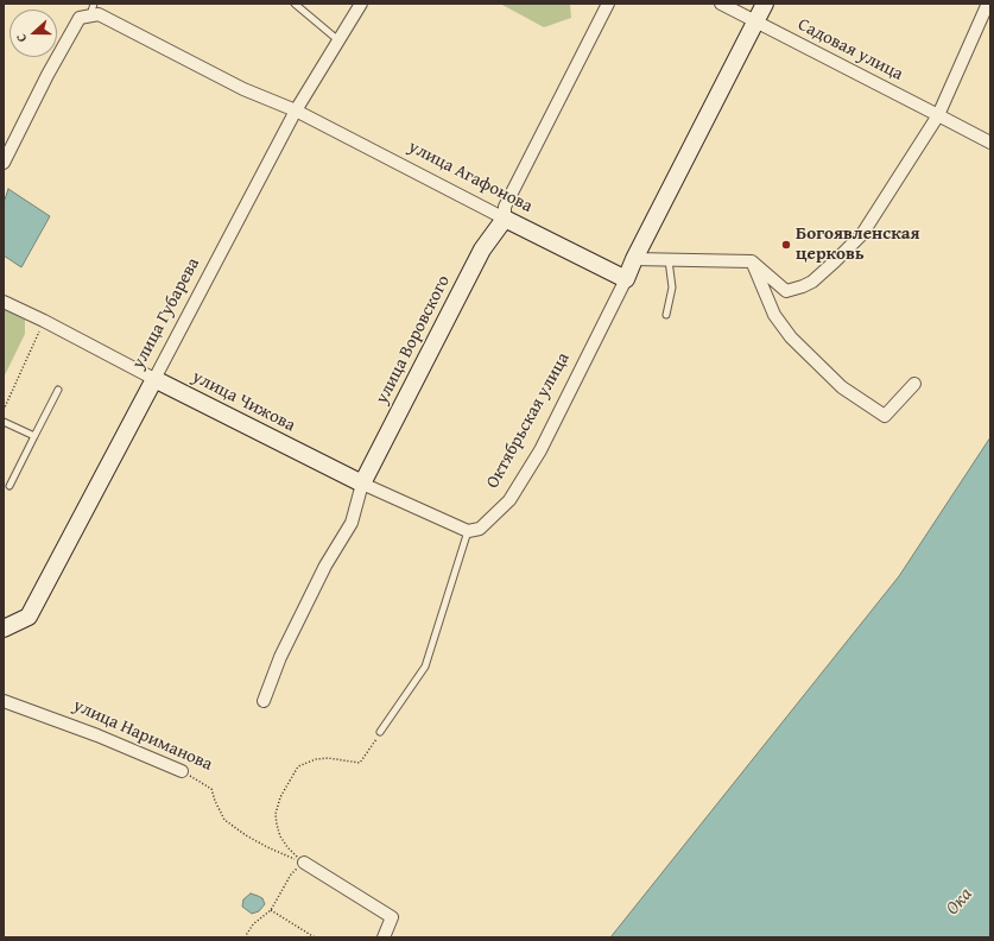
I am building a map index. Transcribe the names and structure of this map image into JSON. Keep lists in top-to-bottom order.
{
  "streets": {
    "street": [
      "Садовая улица",
      "улица Агафонова",
      "улица Губарева",
      "улица Воровского",
      "улица Чижова",
      "Октябрьская улица",
      "улица Нариманова"
    ]
  },
  "crossings": [
    ["Садовая улица", "Октябрьская улица"],
    ["улица Агафонова", "улица Губарева"],
    ["улица Агафонова", "улица Воровского"],
    ["улица Агафонова", "Октябрьская улица"],
    ["улица Губарева", "улица Чижова"],
    ["улица Воровского", "улица Чижова"],
    ["улица Чижова", "Октябрьская улица"]
  ],
  "water": ["Ока"],
  "places": ["Богоявленская церковь"],
  "north": "left"
}
